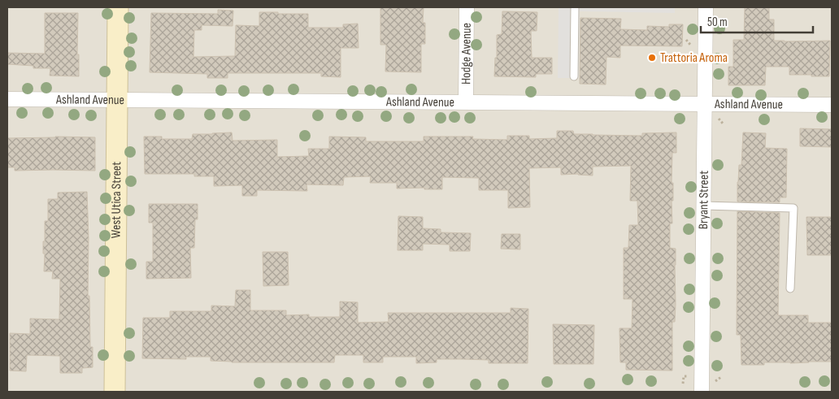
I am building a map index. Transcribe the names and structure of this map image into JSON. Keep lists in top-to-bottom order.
{
  "streets": {
    "street": [
      "Hodge Avenue",
      "Ashland Avenue",
      "Bryant Street",
      "West Utica Street"
    ]
  },
  "crossings": [
    ["Hodge Avenue", "Ashland Avenue"],
    ["Ashland Avenue", "Bryant Street"],
    ["Ashland Avenue", "West Utica Street"]
  ],
  "places": ["Trattoria Aroma"],
  "scale_bar": "50 m"
}
